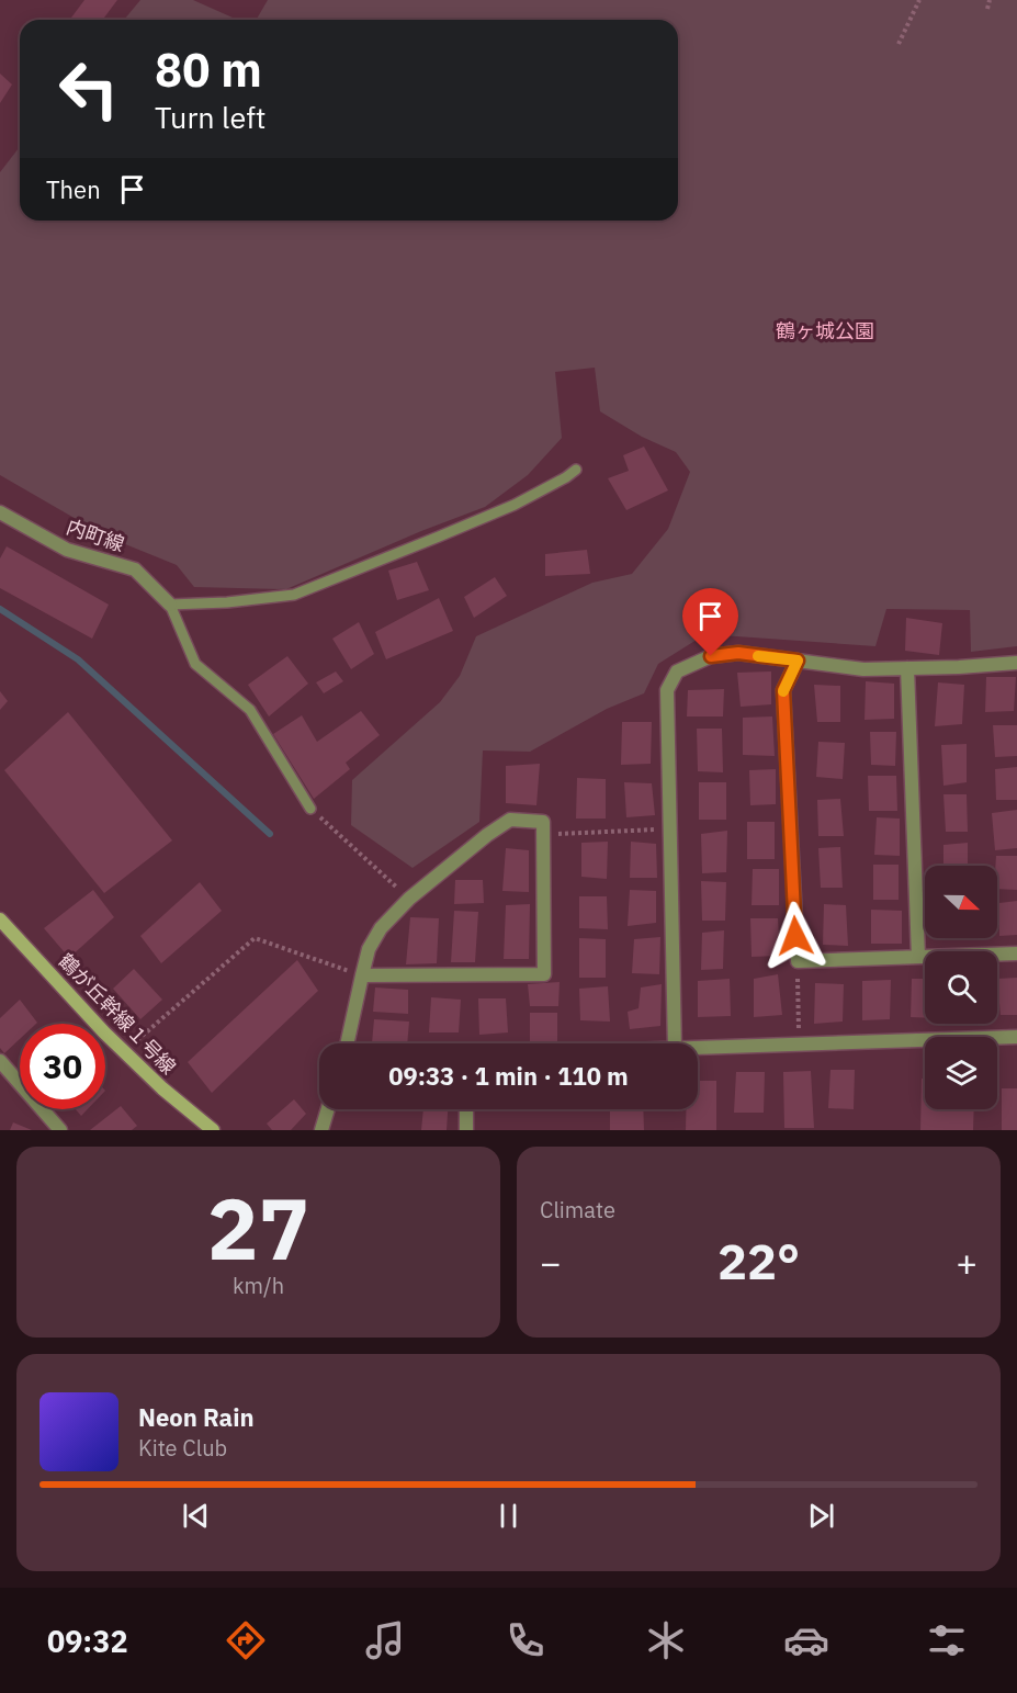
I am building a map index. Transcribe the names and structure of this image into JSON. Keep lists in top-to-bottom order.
{
  "streets": {
    "street": ["内町線", "鶴が丘幹線１号線"]
  },
  "parks": ["鶴ヶ城公園"],
  "north": "right",
  "page": {
    "turn": ["80 m", "Turn left"],
    "then": "Then",
    "limit": "30",
    "trip": "09:33 · 1 min · 110 m",
    "tile": [
      ["27", "km/h"],
      "Climate"
    ],
    "heat": ["−", "22°", "+"],
    "song": ["Neon Rain", "Kite Club"],
    "tabs": "09:32"
  }
}
